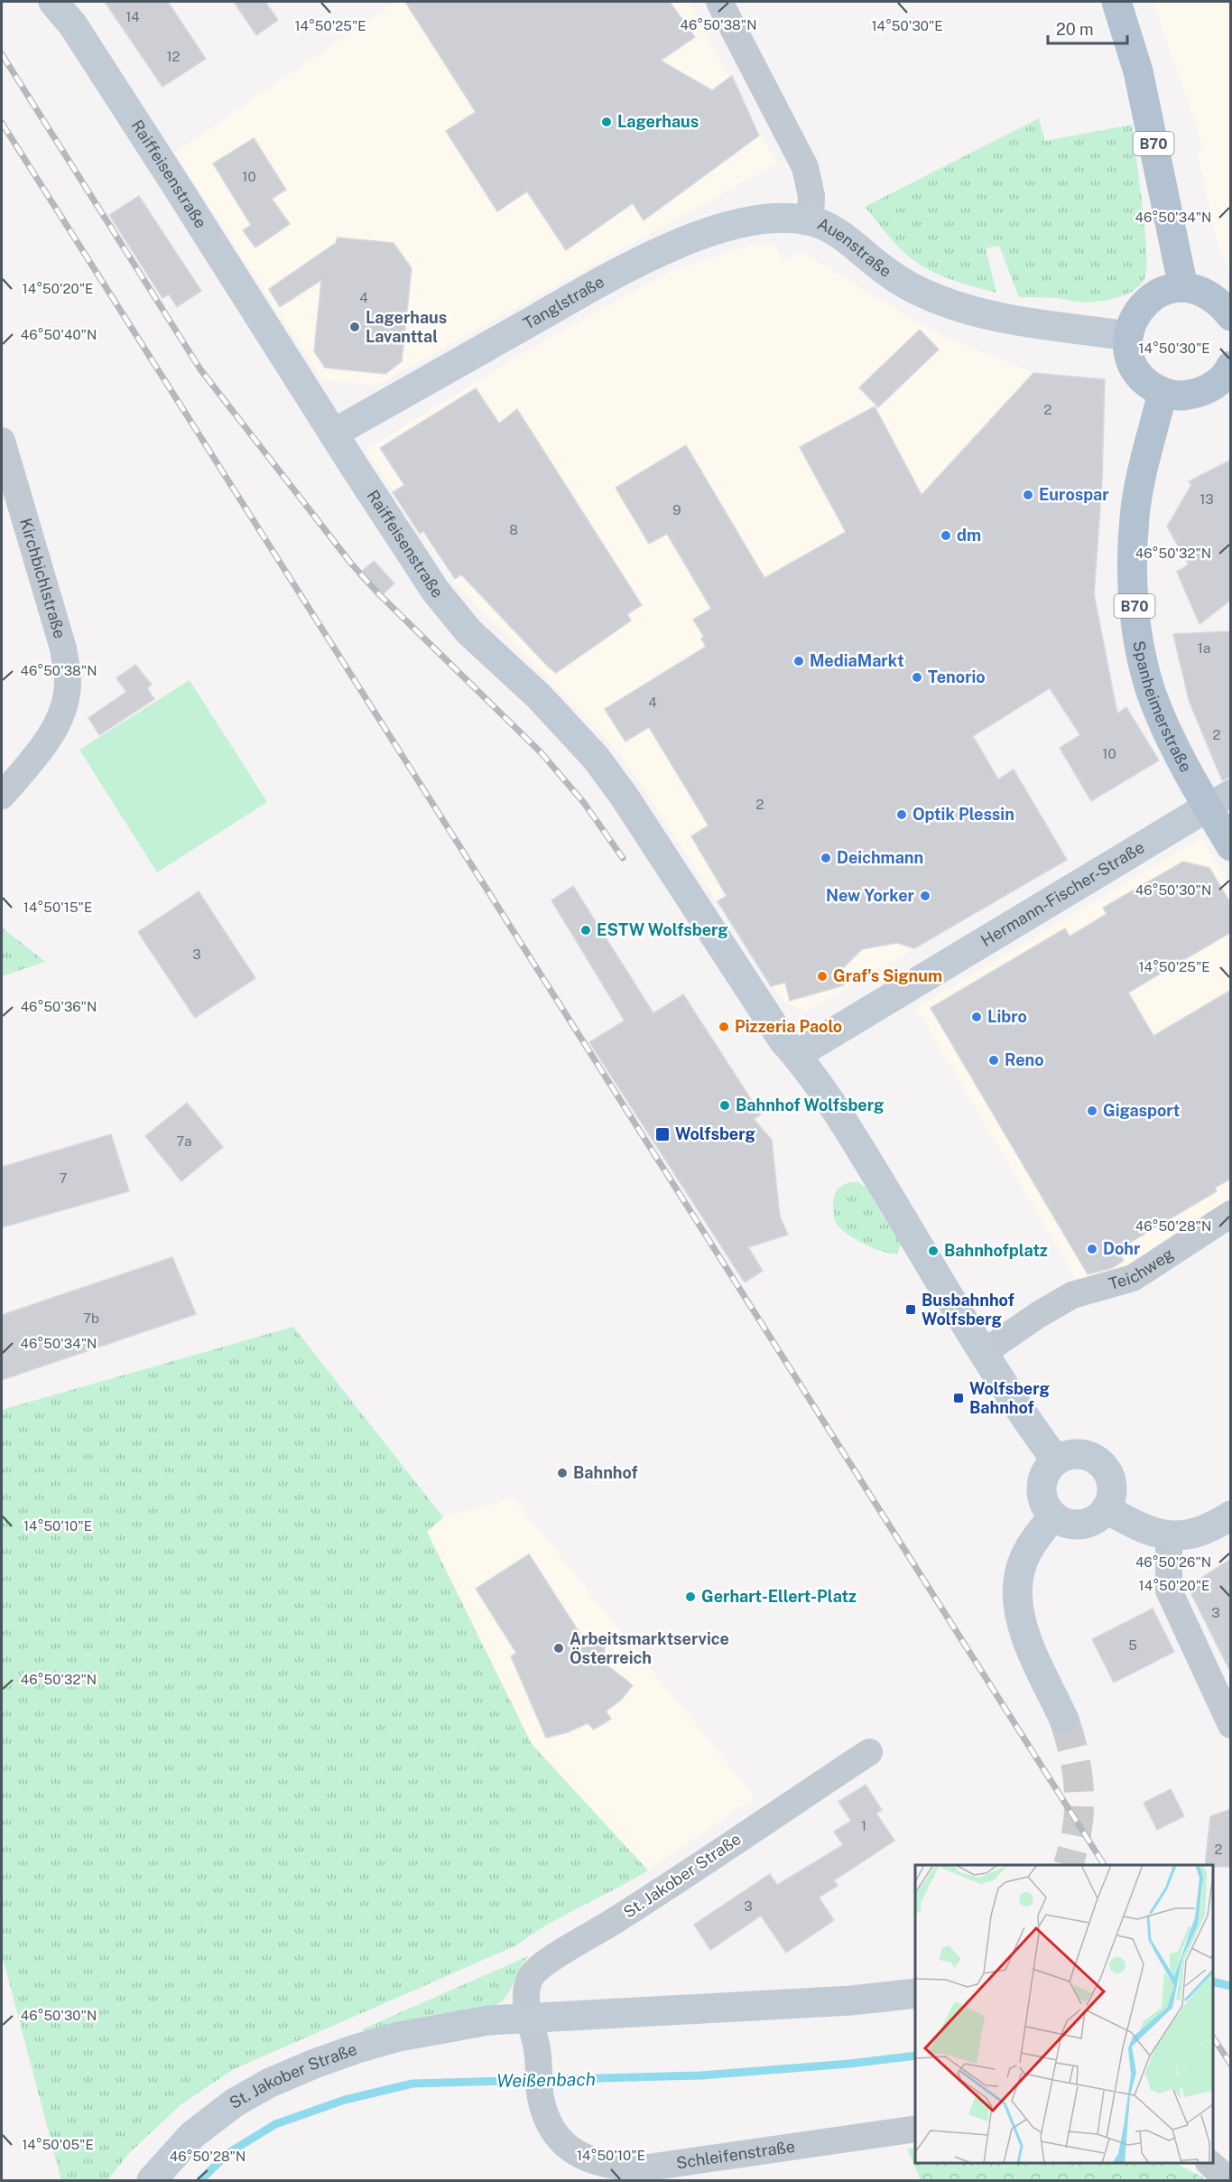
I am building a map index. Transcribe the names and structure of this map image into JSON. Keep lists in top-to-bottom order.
{
  "streets": {
    "main road": ["B70", "Spanheimerstraße"],
    "street": [
      "Raiffeisenstraße",
      "Auenstraße",
      "Tanglstraße",
      "Kirchbichlstraße",
      "Hermann-Fischer-Straße",
      "Teichweg",
      "St. Jakober Straße",
      "Schleifenstraße"
    ]
  },
  "crossings": [
    ["Raiffeisenstraße", "Tanglstraße"],
    ["Raiffeisenstraße", "Hermann-Fischer-Straße"],
    ["Auenstraße", "Tanglstraße"],
    ["Spanheimerstraße", "Hermann-Fischer-Straße"],
    ["St. Jakober Straße", "Schleifenstraße"]
  ],
  "water": ["Weißenbach"],
  "places": {
    "other": [
      "Lagerhaus",
      "Lagerhaus Lavanttal",
      "Eurospar",
      "dm",
      "MediaMarkt",
      "Tenorio",
      "Optik Plessin",
      "Deichmann",
      "New Yorker",
      "ESTW Wolfsberg",
      "Graf's Signum",
      "Libro",
      "Pizzeria Paolo",
      "Reno",
      "Bahnhof Wolfsberg",
      "Gigasport",
      "Dohr",
      "Bahnhofplatz",
      "Bahnhof",
      "Gerhart-Ellert-Platz",
      "Arbeitsmarktservice Österreich"
    ],
    "transit": ["Wolfsberg", "Busbahnhof Wolfsberg", "Wolfsberg Bahnhof"]
  },
  "house_numbers": [
    "14",
    "12",
    "10",
    "4",
    "2",
    "13",
    "9",
    "8",
    "1a",
    "4",
    "2",
    "10",
    "2",
    "3",
    "7a",
    "7",
    "7b",
    "3",
    "5",
    "1",
    "2",
    "3"
  ],
  "scale_bar": "20 m",
  "coordinates": [
    "46°50'38\"N",
    "14°50'25\"E",
    "14°50'30\"E",
    "46°50'34\"N",
    "14°50'20\"E",
    "46°50'40\"N",
    "46°50'32\"N",
    "46°50'30\"N",
    "14°50'15\"E",
    "46°50'36\"N",
    "46°50'28\"N",
    "14°50'10\"E",
    "46°50'26\"N",
    "14°50'05\"E"
  ]
}
